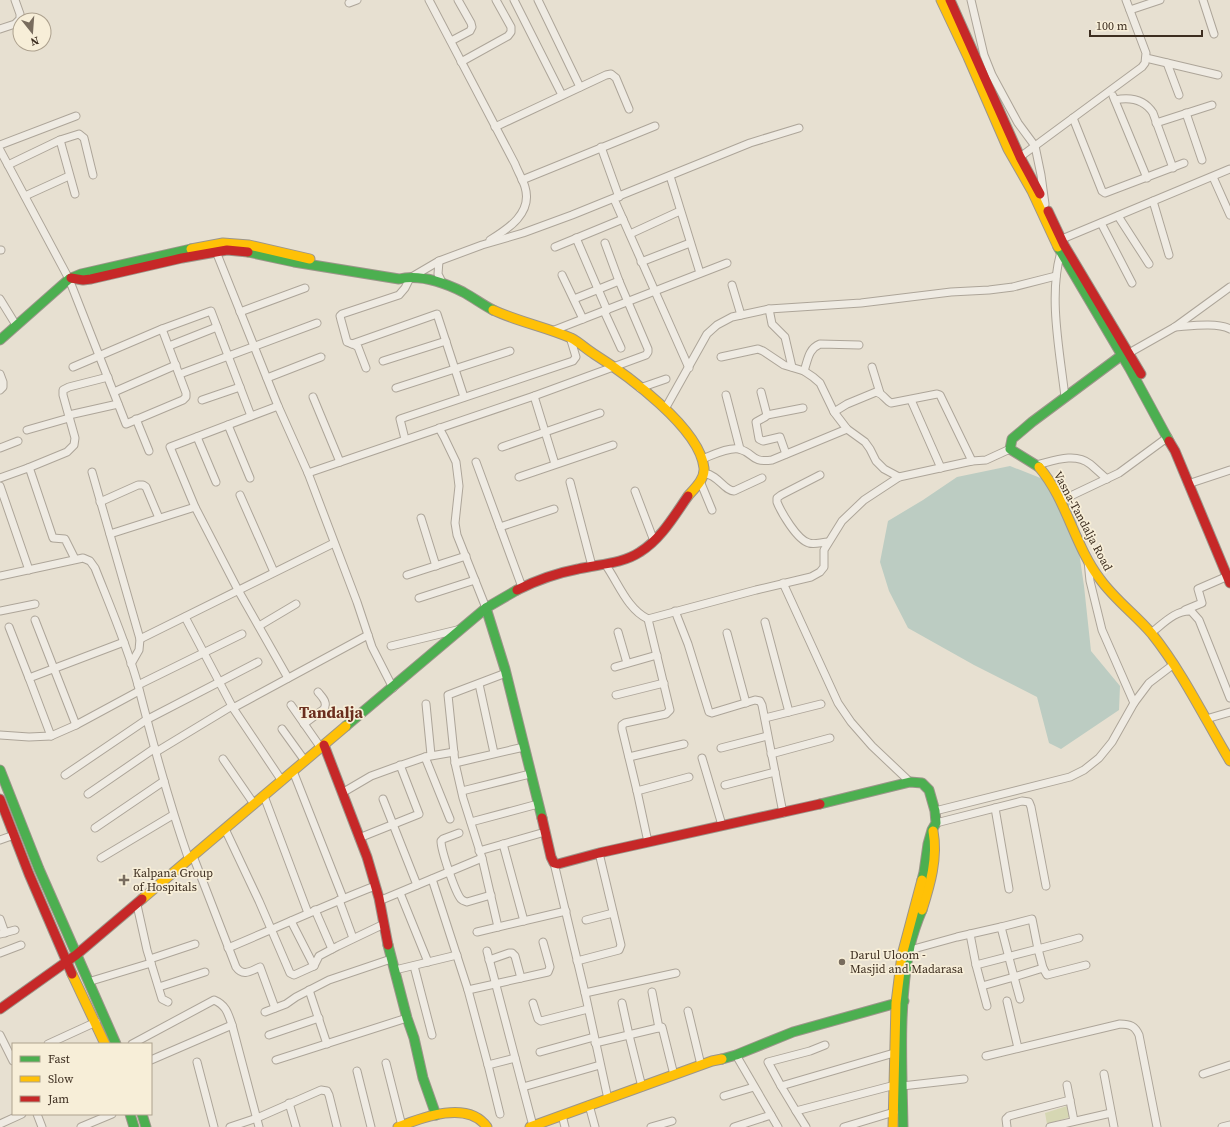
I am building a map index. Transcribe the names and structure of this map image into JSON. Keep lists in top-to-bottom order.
{
  "streets": {
    "street": ["Vasna-Tandalja Road"]
  },
  "districts": ["Tandalja"],
  "places": {
    "health": ["Kalpana Group of Hospitals"],
    "other": ["Darul Uloom - Masjid and Madarasa"]
  },
  "legend": ["Fast", "Slow", "Jam"],
  "scale_bar": "100 m",
  "north": "bottom"
}
